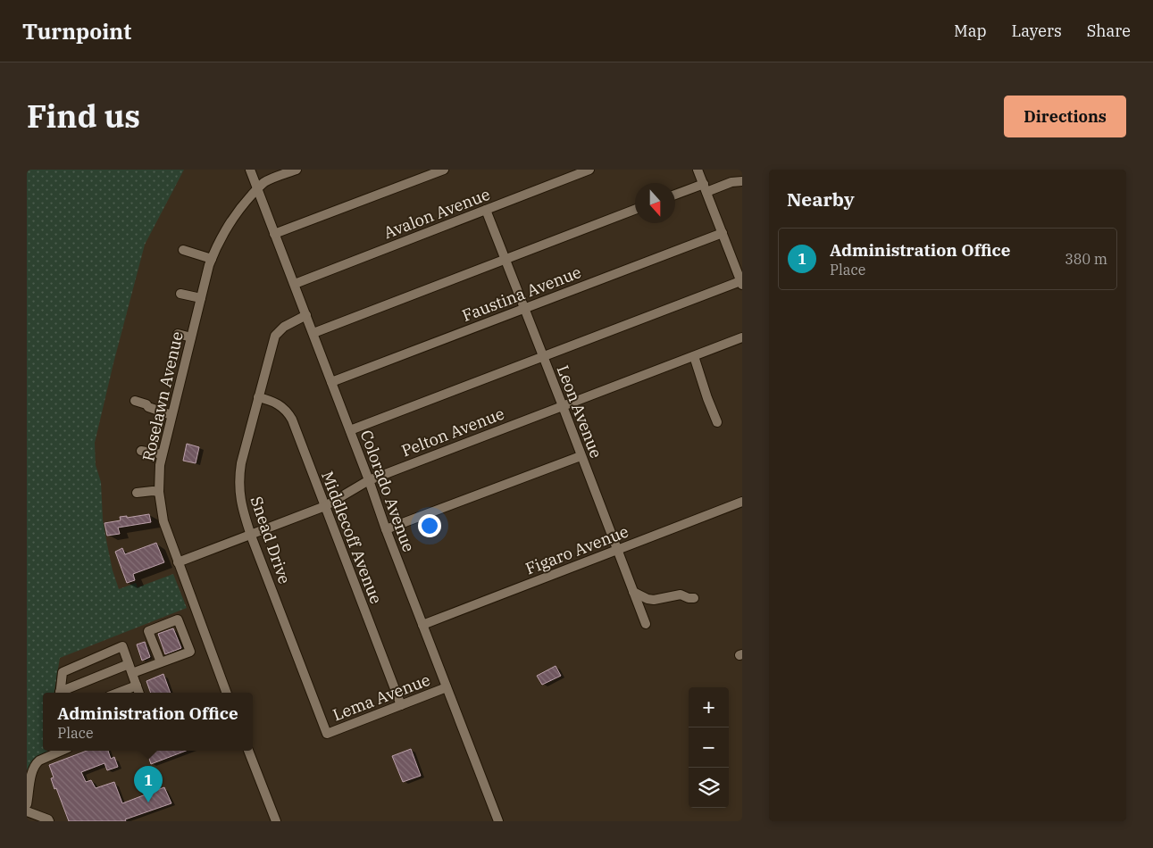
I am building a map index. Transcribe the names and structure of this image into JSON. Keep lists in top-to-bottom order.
{
  "streets": {
    "street": [
      "Avalon Avenue",
      "Faustina Avenue",
      "Roselawn Avenue",
      "Leon Avenue",
      "Pelton Avenue",
      "Colorado Avenue",
      "Middlecoff Avenue",
      "Snead Drive",
      "Figaro Avenue",
      "Lema Avenue"
    ]
  },
  "crossings": [
    ["Avalon Avenue", "Leon Avenue"],
    ["Avalon Avenue", "Colorado Avenue"],
    ["Faustina Avenue", "Leon Avenue"],
    ["Faustina Avenue", "Colorado Avenue"],
    ["Roselawn Avenue", "Pelton Avenue"],
    ["Roselawn Avenue", "Colorado Avenue"],
    ["Leon Avenue", "Pelton Avenue"],
    ["Leon Avenue", "Figaro Avenue"],
    ["Pelton Avenue", "Colorado Avenue"],
    ["Pelton Avenue", "Middlecoff Avenue"],
    ["Pelton Avenue", "Snead Drive"],
    ["Colorado Avenue", "Snead Drive"],
    ["Colorado Avenue", "Figaro Avenue"],
    ["Colorado Avenue", "Lema Avenue"],
    ["Middlecoff Avenue", "Snead Drive"],
    ["Middlecoff Avenue", "Lema Avenue"],
    ["Snead Drive", "Lema Avenue"]
  ],
  "north": "bottom",
  "page": {
    "header": "Turnpoint",
    "nav": ["Map", "Layers", "Share"],
    "title": "Find us",
    "buttons": "Directions",
    "heading": "Nearby",
    "list": [
      {
        "mark": "1",
        "name": "Administration Office",
        "note": "Place",
        "value": "380 m"
      }
    ],
    "map_buttons": ["+", "−"],
    "popup": ["Administration Office", "Place"],
    "pins": "1"
  }
}
